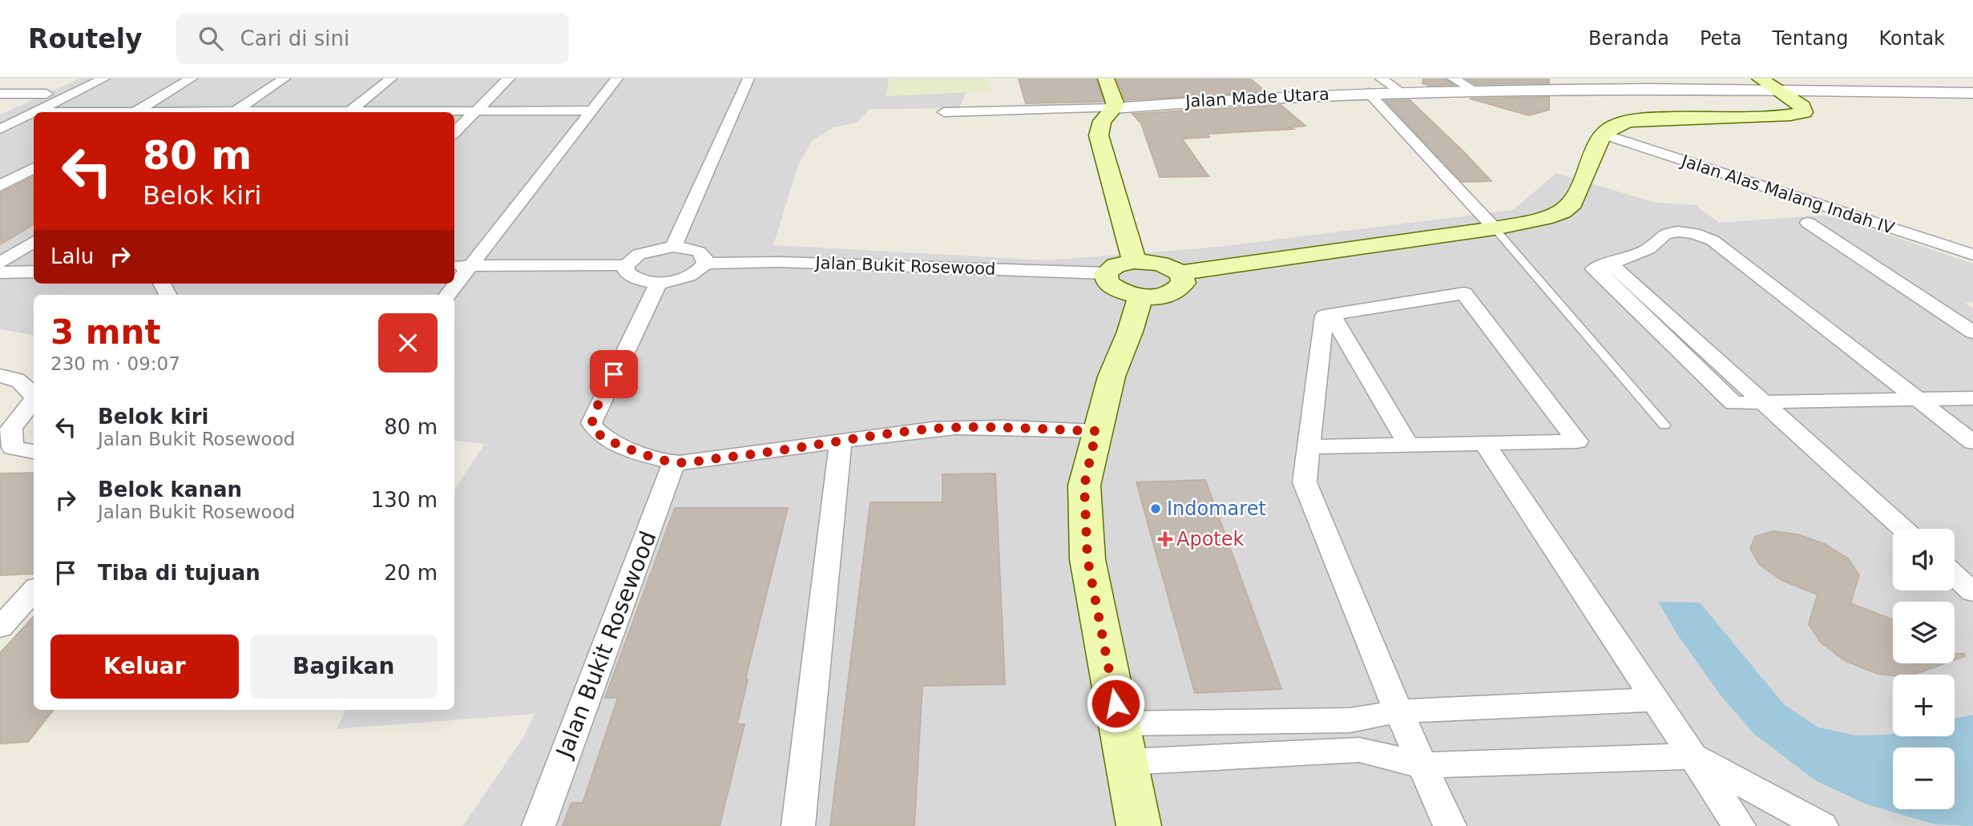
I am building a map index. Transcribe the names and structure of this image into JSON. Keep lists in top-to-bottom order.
{
  "streets": {
    "street": ["Jalan Made Utara", "Jalan Alas Malang Indah IV", "Jalan Bukit Rosewood"]
  },
  "places": {
    "other": ["Indomaret"],
    "health": ["Apotek"]
  },
  "page": {
    "header": "Routely",
    "search": "Cari di sini",
    "nav": [
      "Beranda",
      "Peta",
      "Tentang",
      "Kontak"
    ],
    "turn": ["80 m", "Belok kiri"],
    "then": "Lalu",
    "heading": ["3 mnt", "230 m · 09:07"],
    "list": [
      {
        "name": "Belok kiri",
        "note": "Jalan Bukit Rosewood",
        "value": "80 m"
      },
      {
        "name": "Belok kanan",
        "note": "Jalan Bukit Rosewood",
        "value": "130 m"
      },
      {
        "name": "Tiba di tujuan",
        "value": "20 m"
      }
    ],
    "map_buttons": ["+", "−"],
    "buttons": ["Keluar", "Bagikan"]
  }
}
